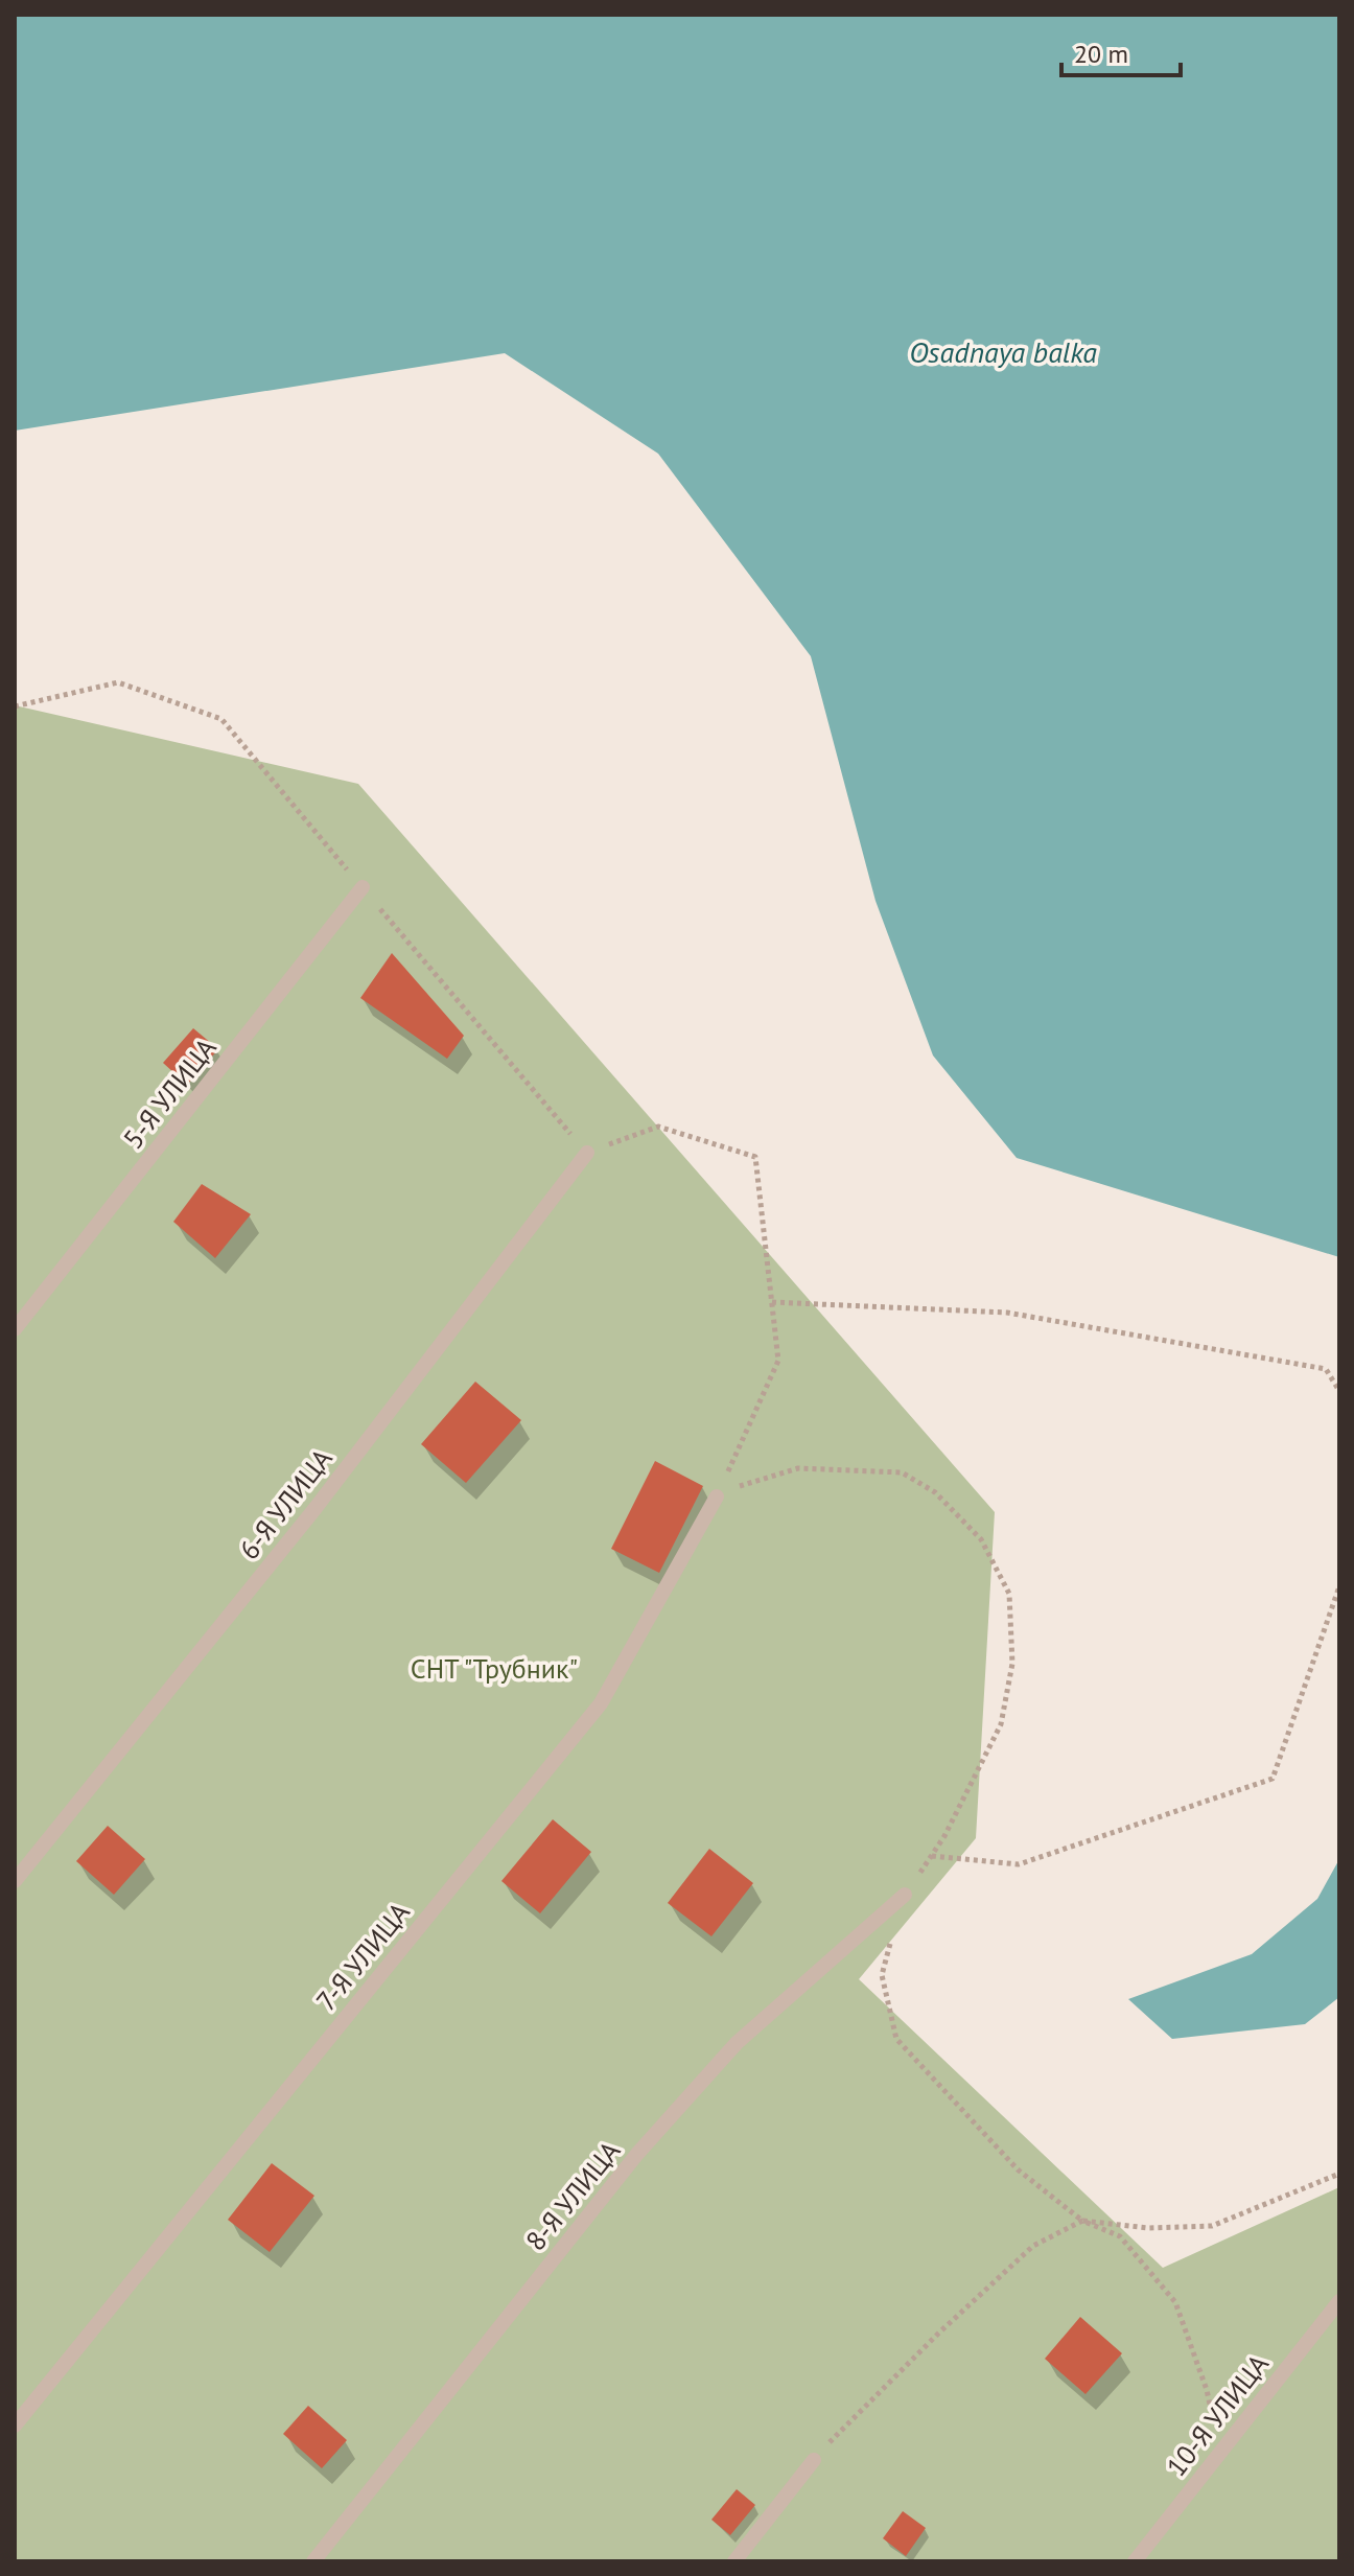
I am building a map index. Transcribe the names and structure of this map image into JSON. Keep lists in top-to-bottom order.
{
  "streets": {
    "lane": [
      "5-Я УЛИЦА",
      "6-Я УЛИЦА",
      "7-Я УЛИЦА",
      "8-Я УЛИЦА",
      "10-Я УЛИЦА"
    ]
  },
  "water": ["Osadnaya balka"],
  "parks": ["СНТ \"Трубник\""],
  "scale_bar": "20 m"
}
